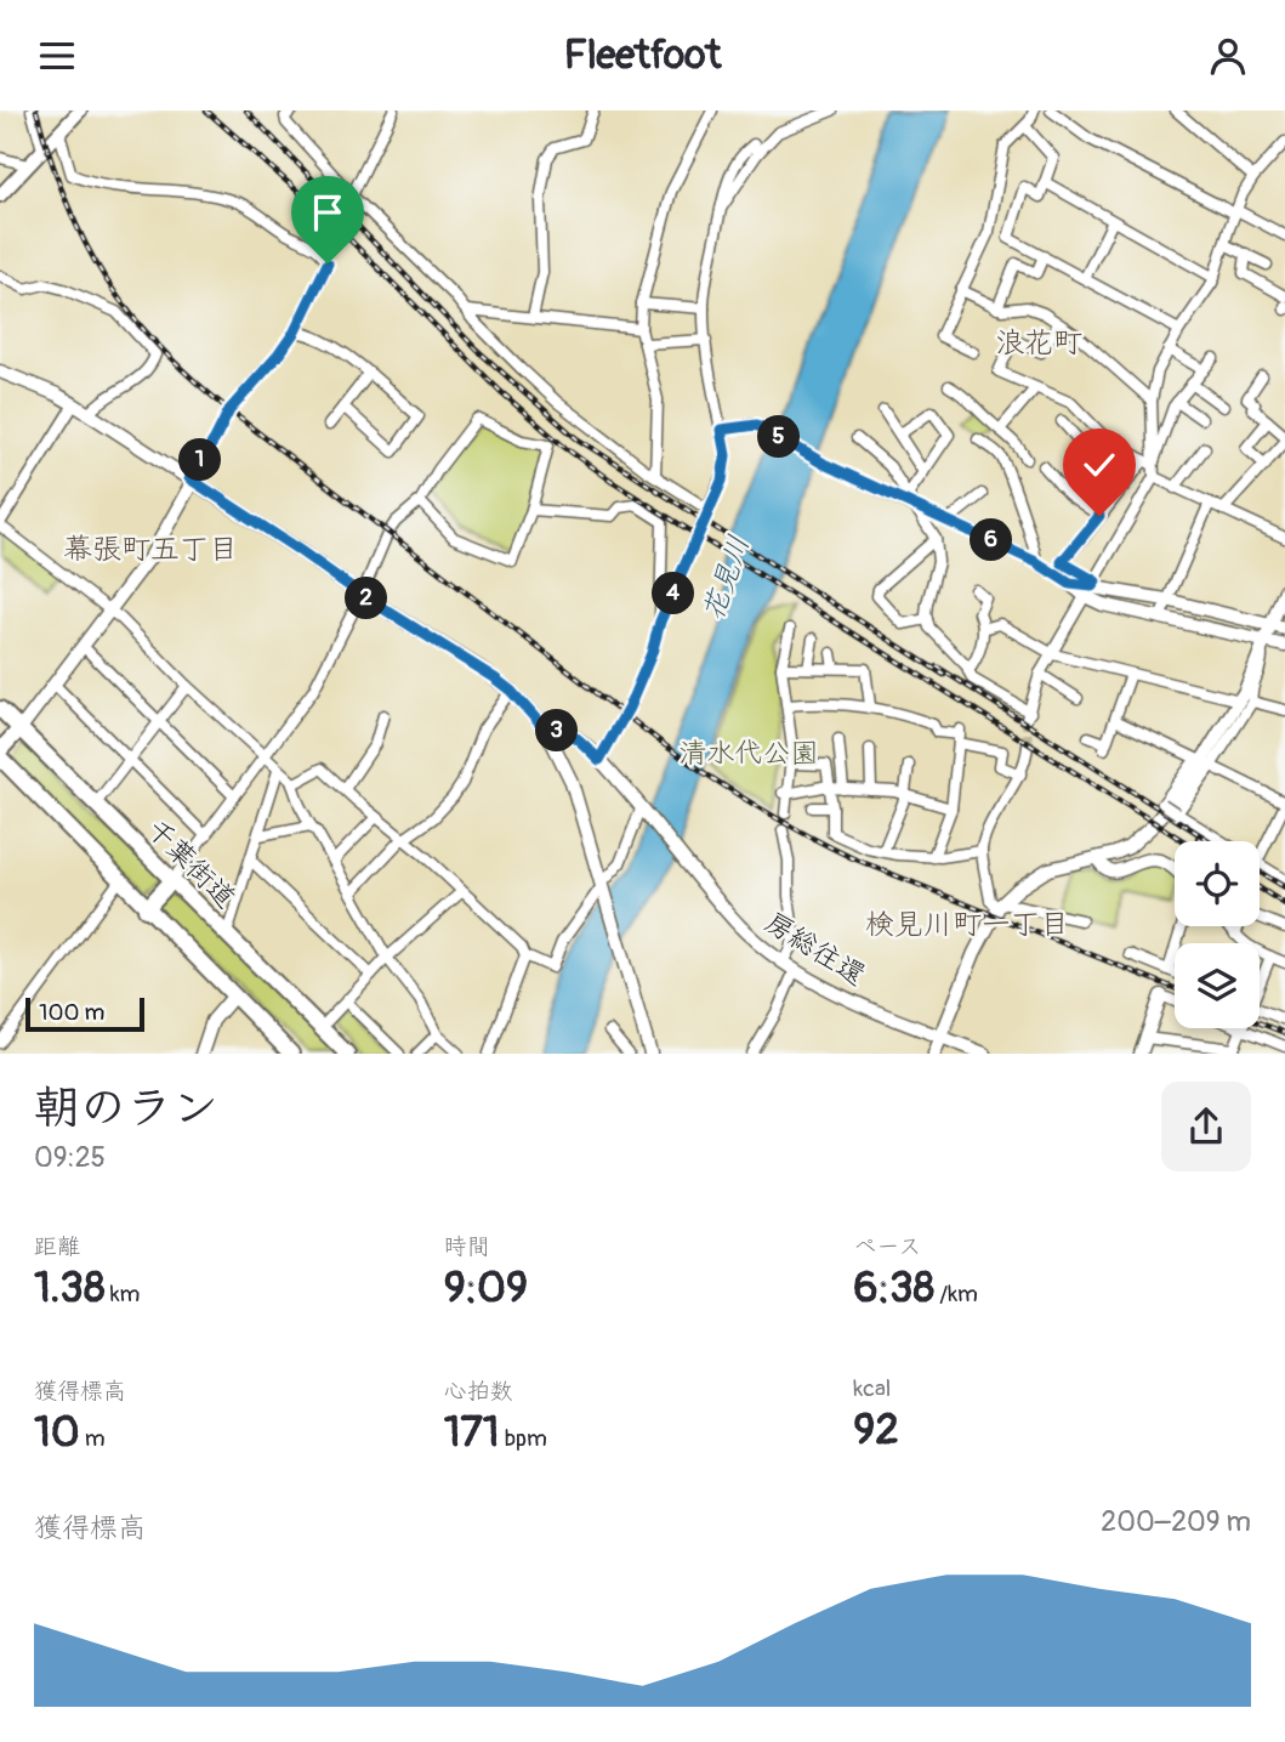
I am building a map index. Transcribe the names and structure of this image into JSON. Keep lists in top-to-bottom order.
{
  "streets": {
    "highway": ["千葉街道"],
    "street": ["房総往還"]
  },
  "districts": ["浪花町", "幕張町五丁目", "検見川町一丁目"],
  "water": ["花見川"],
  "parks": ["清水代公園"],
  "scale_bar": "100 m",
  "page": {
    "header": "Fleetfoot",
    "pins": [
      "5",
      "1",
      "6",
      "4",
      "2",
      "3"
    ],
    "scale": "100 m",
    "heading": ["朝のラン", "09:25"],
    "stats": [
      ["距離", "1.38 km"],
      ["時間", "9:09"],
      ["ペース", "6:38 /km"],
      ["獲得標高", "10 m"],
      ["心拍数", "171 bpm"],
      ["kcal", "92"]
    ],
    "chart": ["獲得標高", "200–209 m"]
  }
}
